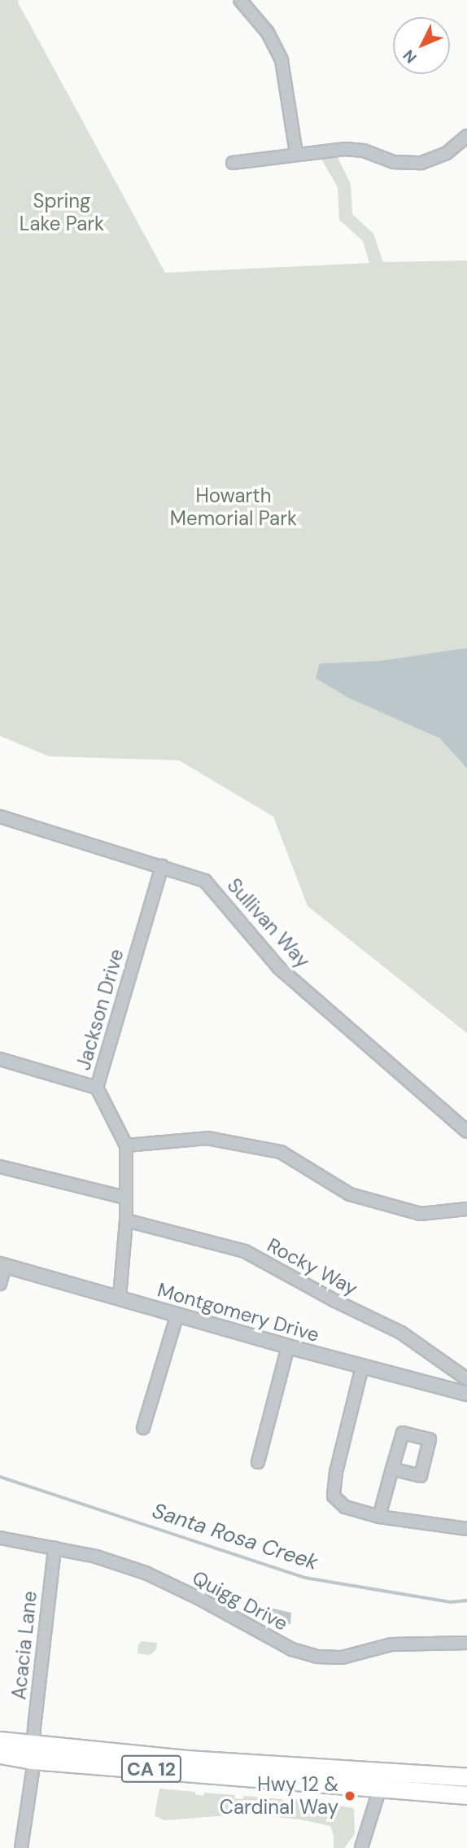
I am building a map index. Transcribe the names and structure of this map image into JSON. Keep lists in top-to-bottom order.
{
  "streets": {
    "main road": ["CA 12"],
    "street": [
      "Sullivan Way",
      "Jackson Drive",
      "Rocky Way",
      "Montgomery Drive",
      "Quigg Drive",
      "Acacia Lane"
    ]
  },
  "crossings": [
    ["Sullivan Way", "Jackson Drive"],
    ["Jackson Drive", "Rocky Way"],
    ["Jackson Drive", "Montgomery Drive"],
    ["Quigg Drive", "Acacia Lane"],
    ["Acacia Lane", "CA 12"]
  ],
  "water": ["Santa Rosa Creek"],
  "parks": ["Spring Lake Park", "Howarth Memorial Park"],
  "places": ["Hwy 12 & Cardinal Way"],
  "north": "bottom left"
}
